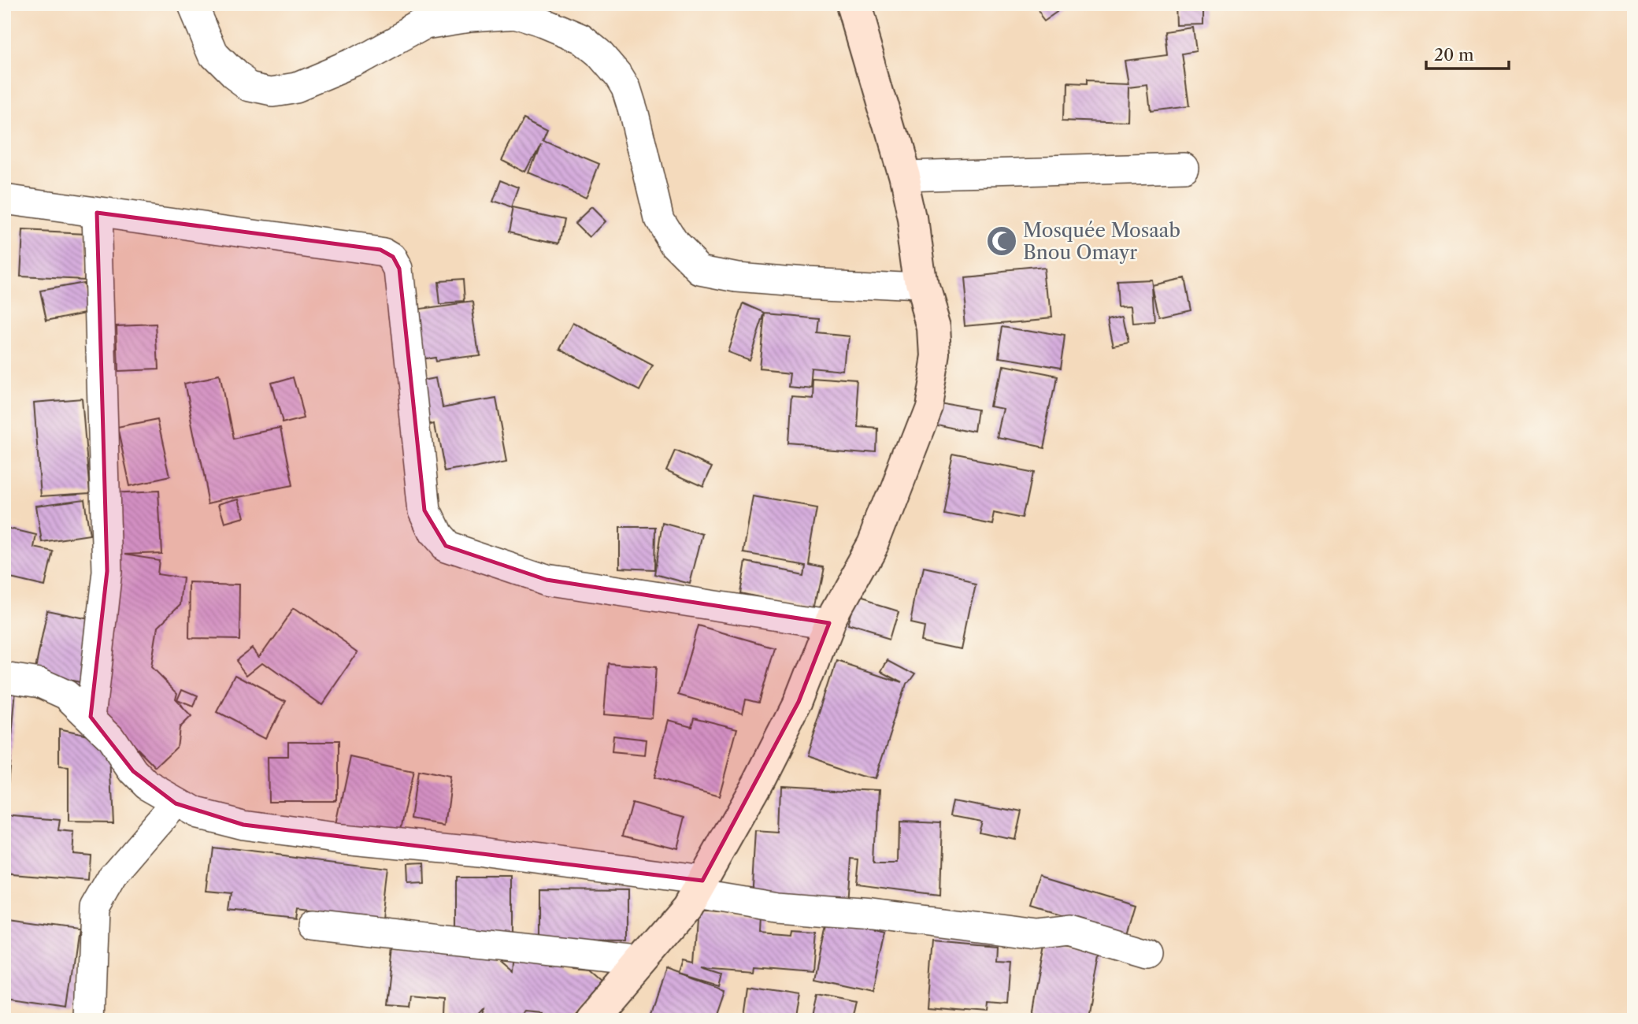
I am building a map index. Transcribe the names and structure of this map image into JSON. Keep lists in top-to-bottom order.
{
  "places": {
    "mosque": ["Mosquée Mosaab Bnou Omayr"]
  },
  "scale_bar": "20 m"
}
